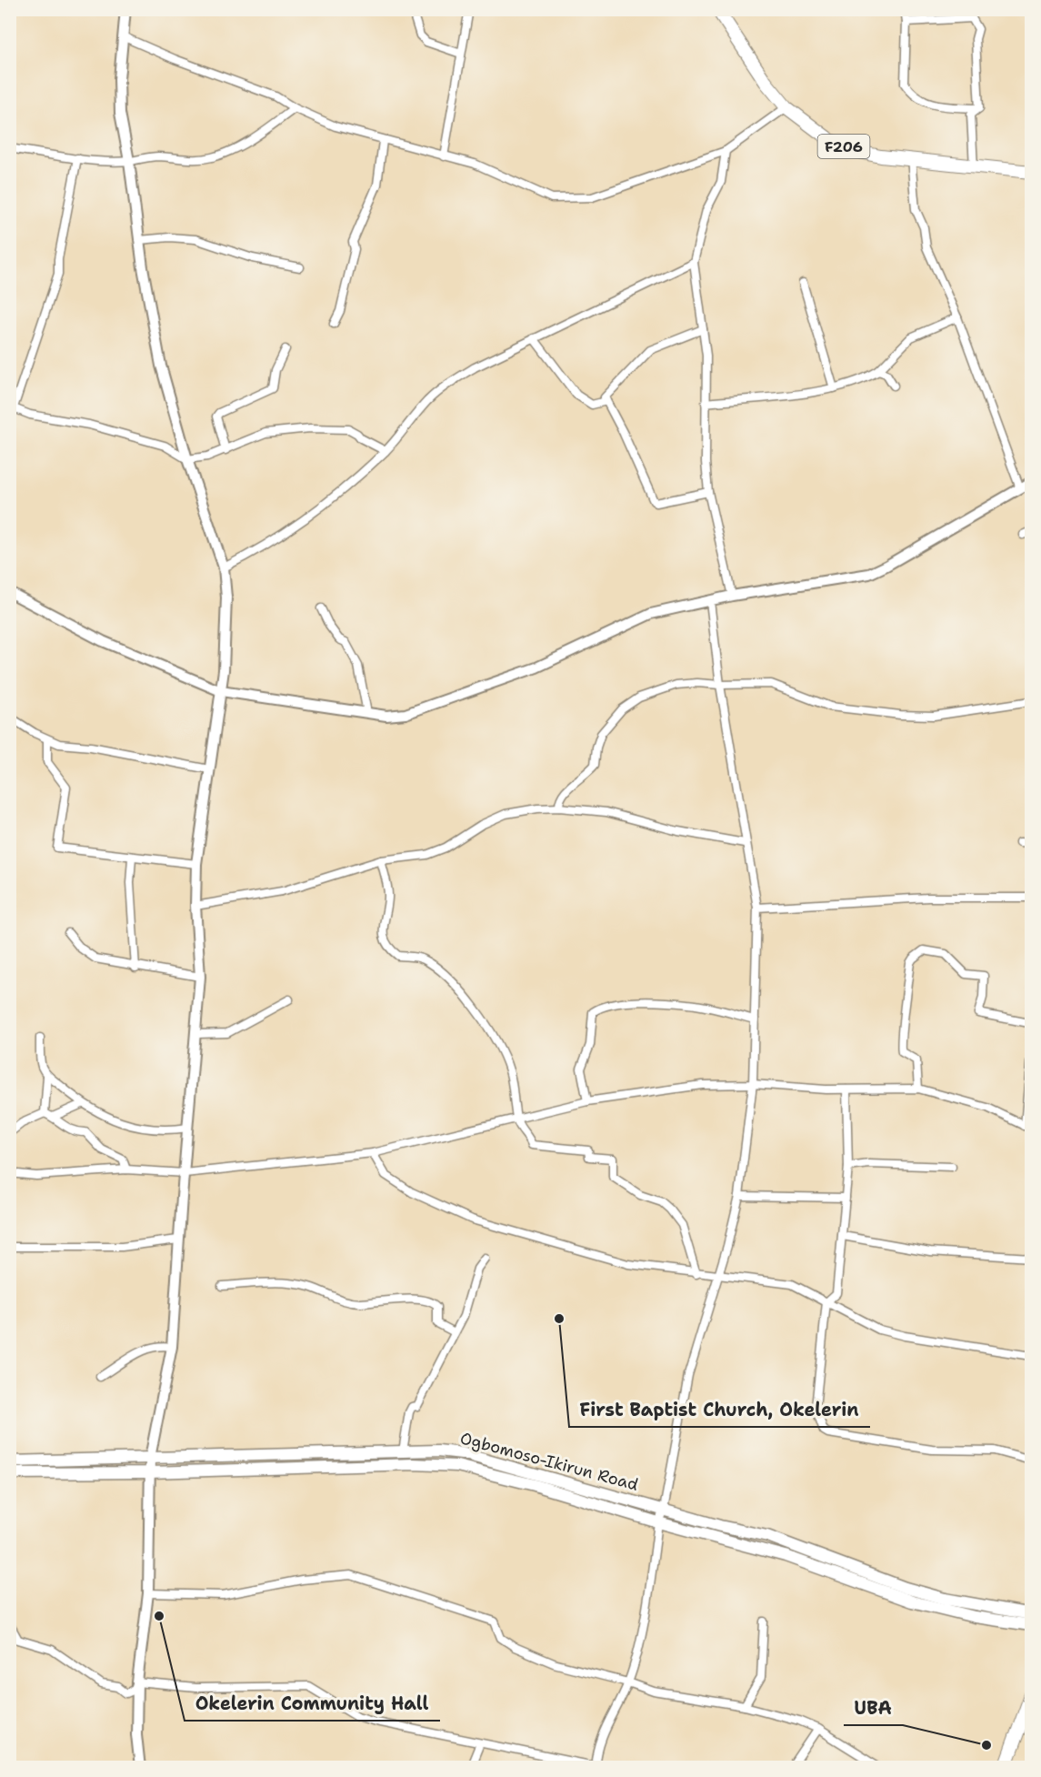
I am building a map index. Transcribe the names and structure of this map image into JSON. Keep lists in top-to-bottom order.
{
  "streets": {
    "main road": ["F206", "Ogbomoso-Ikirun Road"]
  },
  "places": ["First Baptist Church, Okelerin", "Okelerin Community Hall", "UBA"]
}
